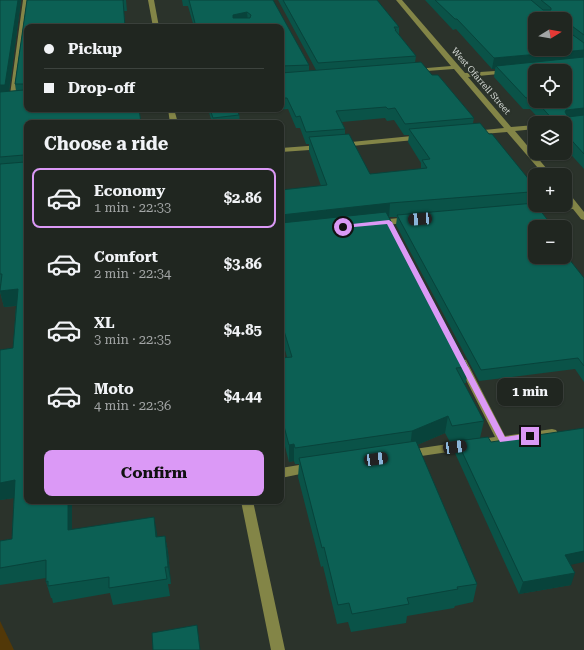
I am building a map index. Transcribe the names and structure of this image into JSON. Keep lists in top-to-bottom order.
{
  "streets": {
    "street": ["West Ofarrell Street"]
  },
  "north": "right",
  "page": {
    "map_buttons": ["+", "−"],
    "banner": ["Pickup", "Drop-off"],
    "heading": "Choose a ride",
    "list": [
      {
        "name": "Economy",
        "note": "1 min · 22:33",
        "value": "$2.86"
      },
      {
        "name": "Comfort",
        "note": "2 min · 22:34",
        "value": "$3.86"
      },
      {
        "name": "XL",
        "note": "3 min · 22:35",
        "value": "$4.85"
      },
      {
        "name": "Moto",
        "note": "4 min · 22:36",
        "value": "$4.44"
      }
    ],
    "bubble": "1 min",
    "buttons": "Confirm"
  }
}
